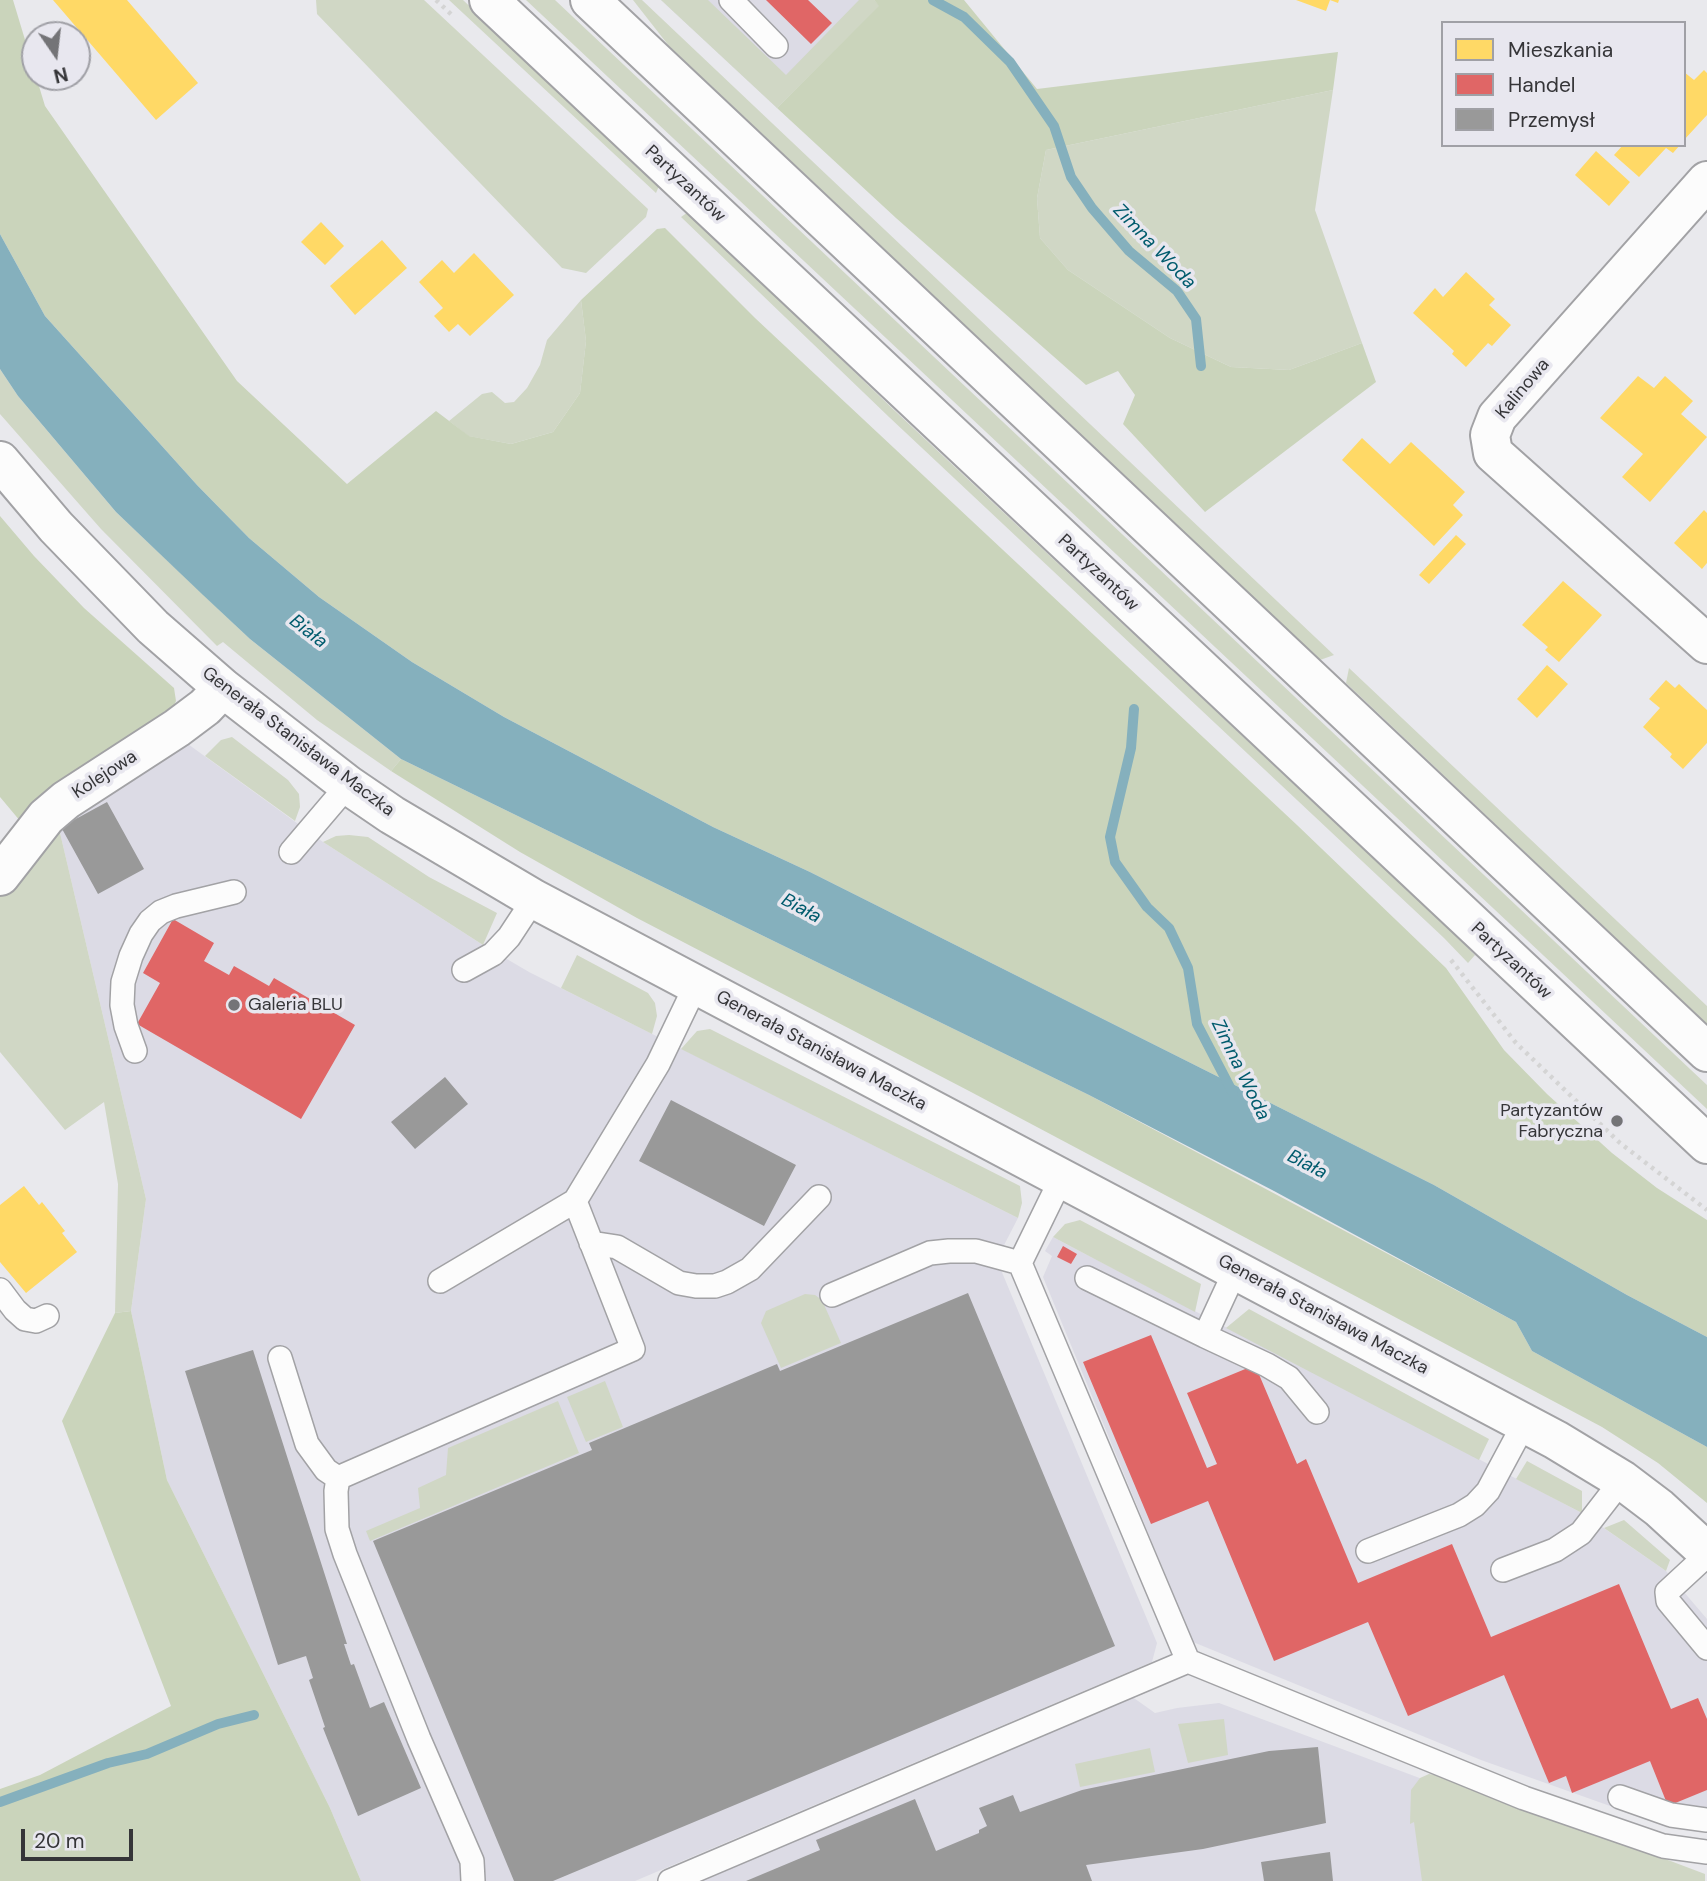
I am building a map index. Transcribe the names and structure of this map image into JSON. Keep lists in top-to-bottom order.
{
  "streets": {
    "main road": [
      "Partyzantów",
      "Kalinowa",
      "Generała Stanisława Maczka",
      "Kolejowa"
    ]
  },
  "crossings": [
    ["Generała Stanisława Maczka", "Kolejowa"]
  ],
  "water": ["Zimna Woda", "Biała"],
  "places": ["Galeria BLU", "Partyzantów Fabryczna"],
  "legend": ["Mieszkania", "Handel", "Przemysł"],
  "scale_bar": "20 m",
  "north": "bottom"
}
